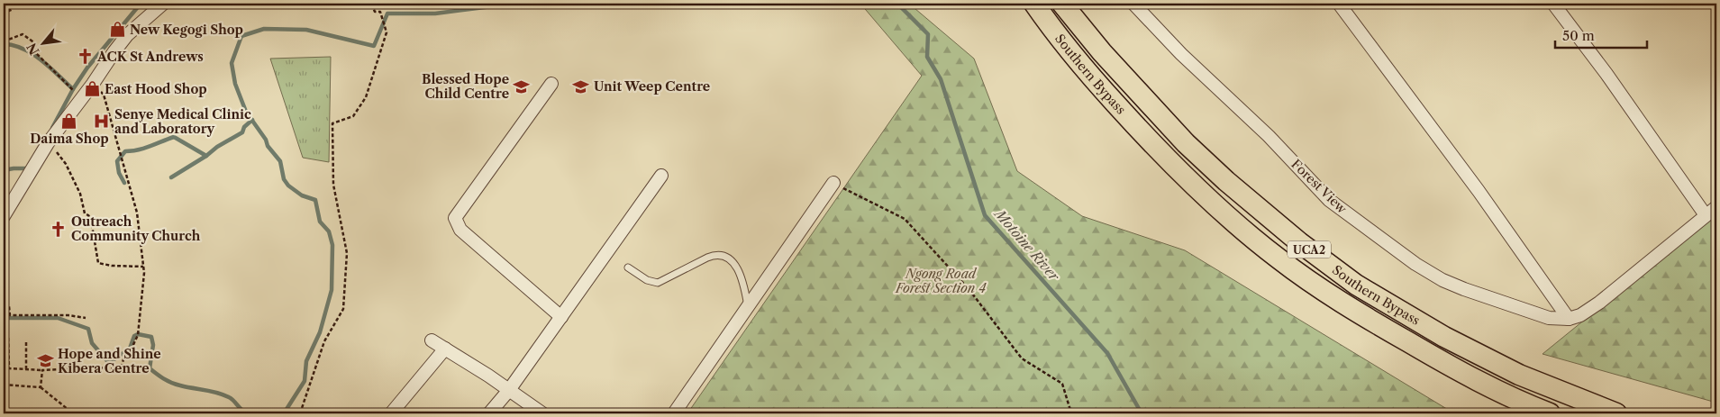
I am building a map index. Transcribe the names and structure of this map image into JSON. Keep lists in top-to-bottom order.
{
  "streets": {
    "highway": ["Southern Bypass", "UCA2"],
    "street": ["Forest View"]
  },
  "water": ["Motoine River"],
  "parks": ["Ngong Road Forest Section 4"],
  "places": {
    "shop": ["New Kegogi Shop", "East Hood Shop", "Daima Shop"],
    "church": ["ACK St Andrews", "Outreach Community Church"],
    "school or university": ["Blessed Hope Child Centre", "Unit Weep Centre", "Hope and Shine Kibera Centre"],
    "hospital": ["Senye Medical Clinic and Laboratory"]
  },
  "scale_bar": "50 m",
  "north": "bottom left"
}
